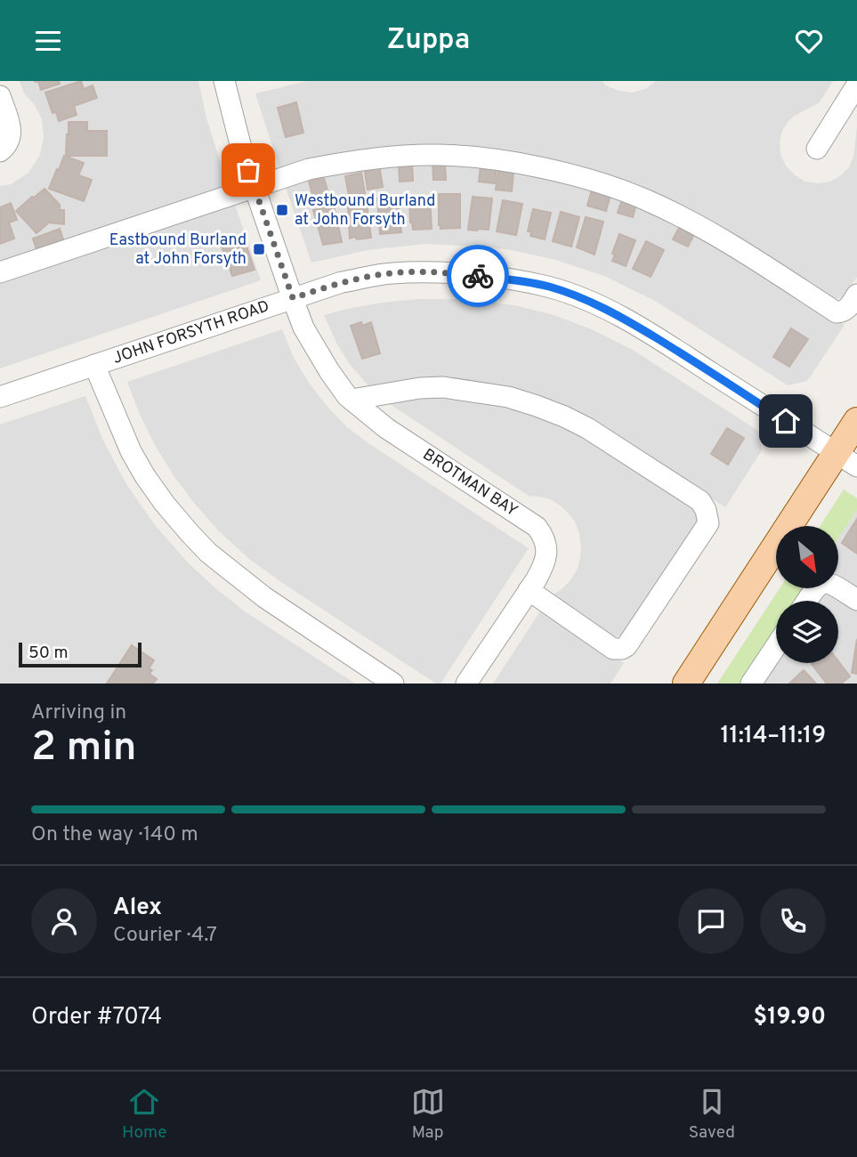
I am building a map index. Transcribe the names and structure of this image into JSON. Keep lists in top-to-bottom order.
{
  "streets": {
    "street": ["JOHN FORSYTH ROAD", "BROTMAN BAY"]
  },
  "crossings": [
    ["JOHN FORSYTH ROAD", "BROTMAN BAY"]
  ],
  "places": {
    "transit": ["Westbound Burland at John Forsyth", "Eastbound Burland at John Forsyth"]
  },
  "scale_bar": "50 m",
  "north": "bottom right",
  "page": {
    "header": "Zuppa",
    "scale": "50 m",
    "heading": ["2 min", "Arriving in", "11:14–11:19"],
    "panel": [
      "Alex",
      "Courier · 4.7",
      "Order #7074",
      "$19.90"
    ],
    "bar": "On the way · 140 m",
    "tabs": ["Home", "Map", "Saved"]
  }
}
